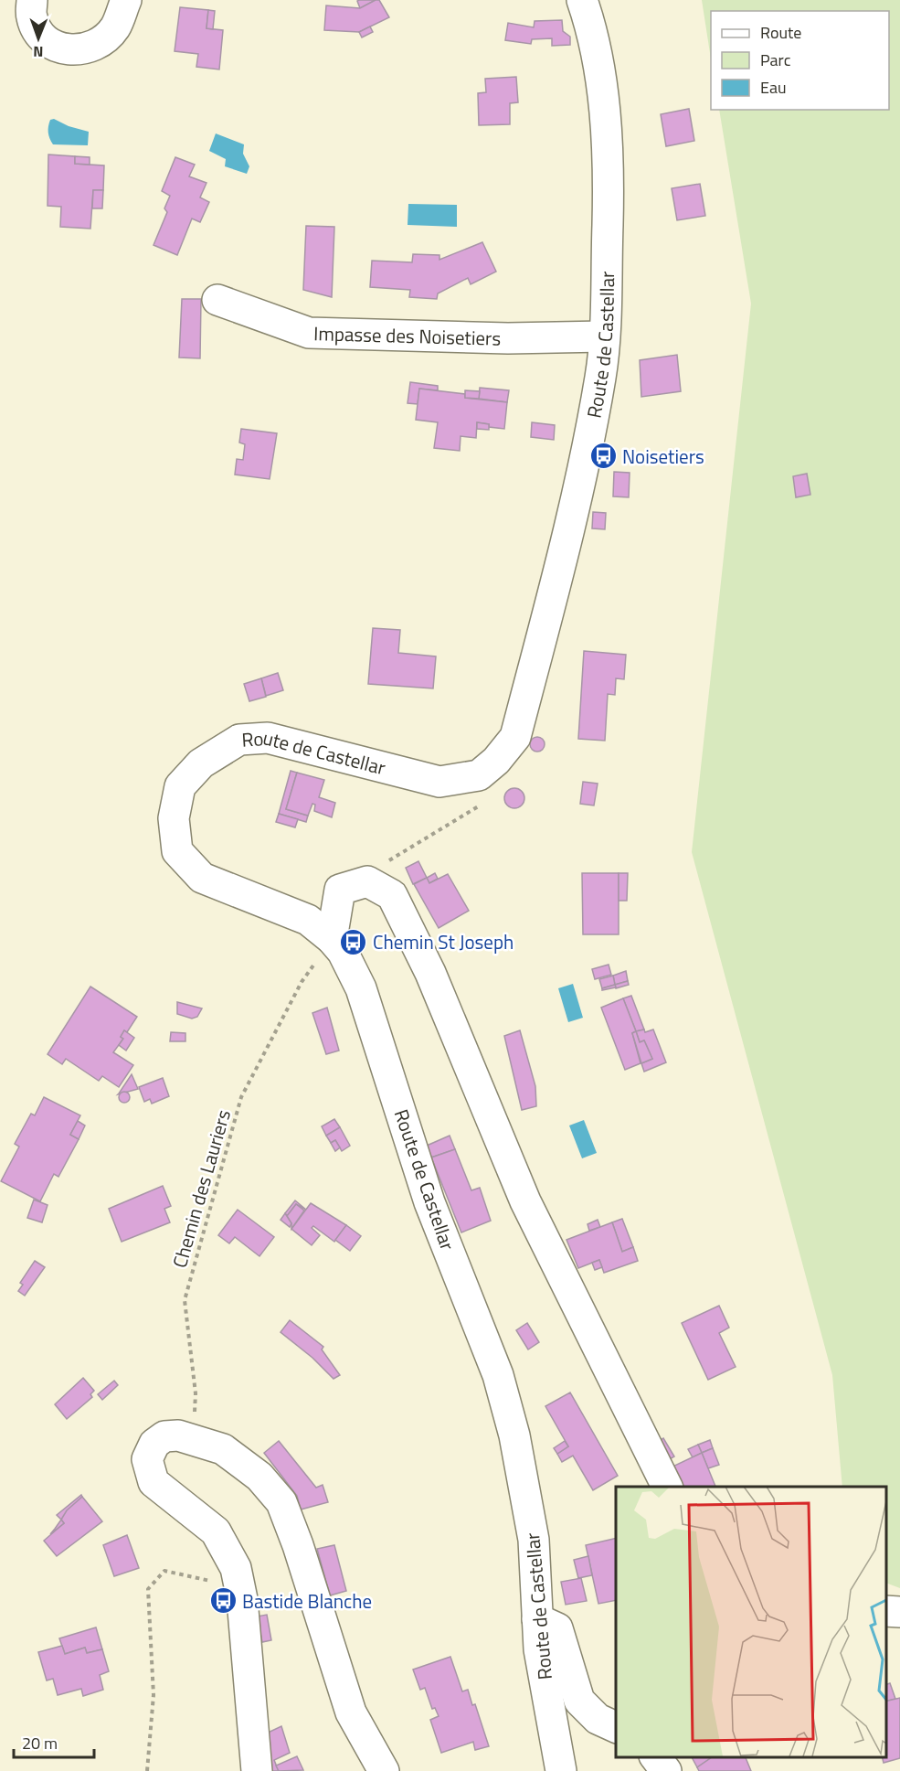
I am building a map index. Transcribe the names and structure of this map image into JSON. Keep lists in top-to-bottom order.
{
  "streets": {
    "street": ["Impasse des Noisetiers", "Route de Castellar"],
    "path": ["Chemin des Lauriers"]
  },
  "crossings": [
    ["Impasse des Noisetiers", "Route de Castellar"],
    ["Route de Castellar", "Chemin des Lauriers"]
  ],
  "places": {
    "bus stop": ["Noisetiers", "Chemin St Joseph", "Bastide Blanche"]
  },
  "legend": ["Route", "Parc", "Eau"],
  "scale_bar": "20 m",
  "north": "bottom"
}
